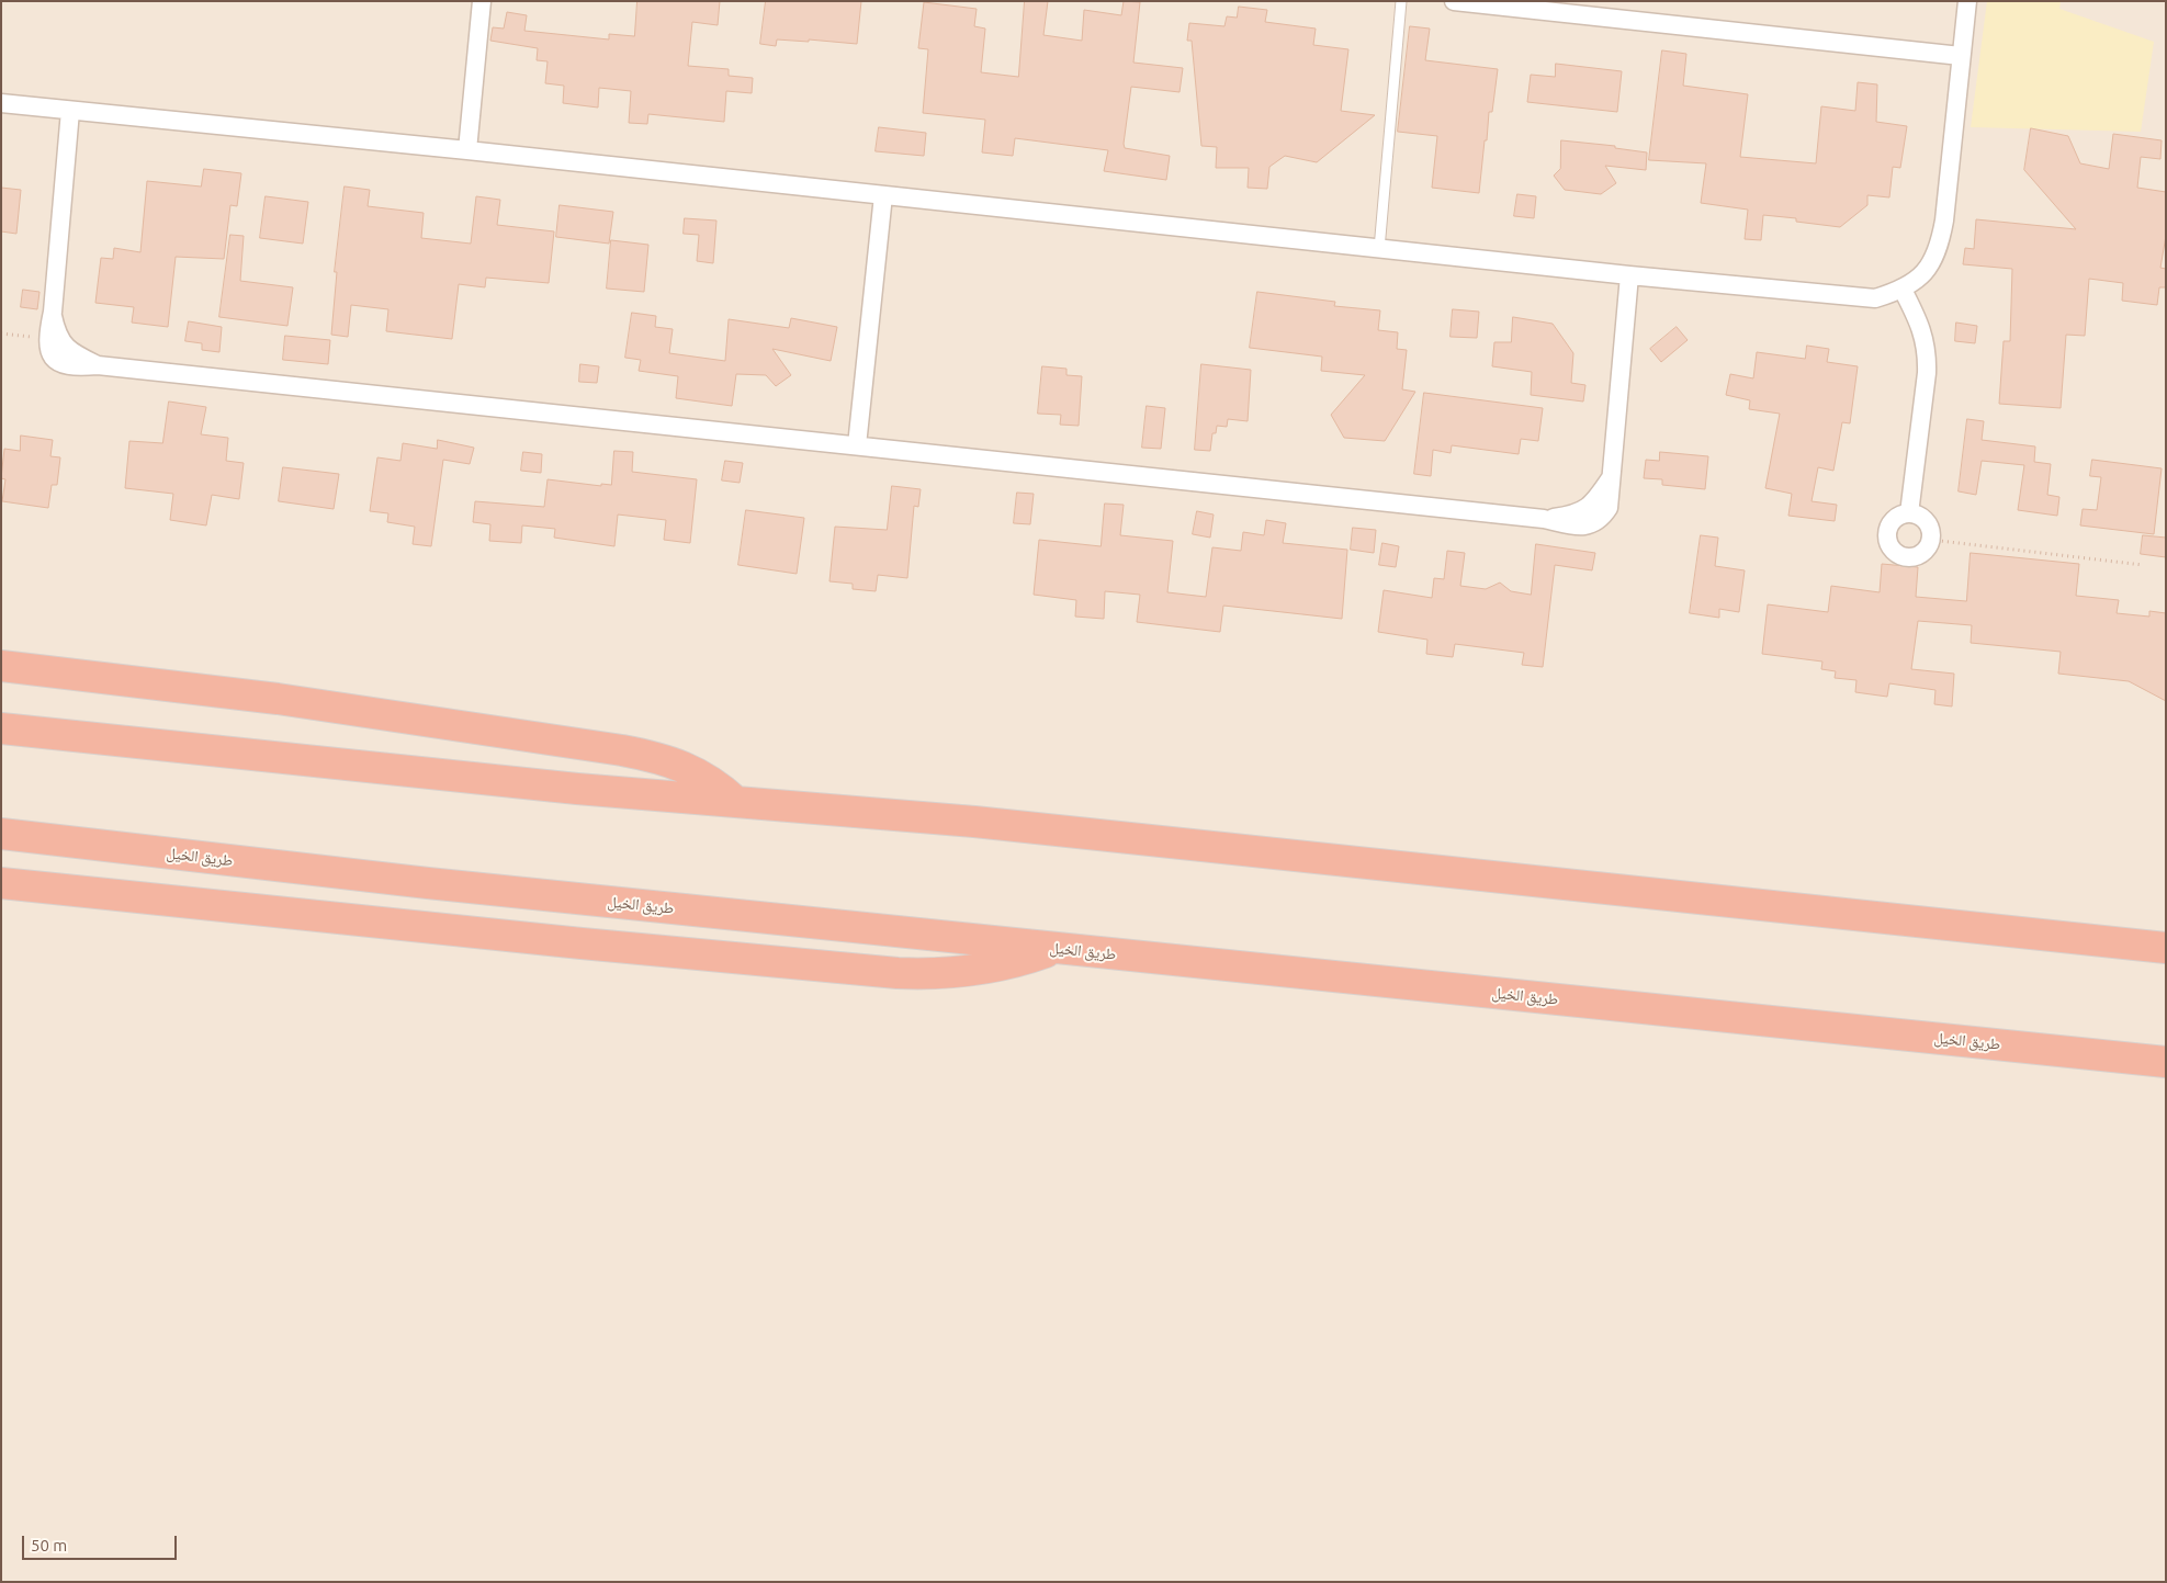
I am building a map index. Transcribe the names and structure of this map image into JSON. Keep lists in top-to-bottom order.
{
  "streets": {
    "highway": ["طريق الخيل"]
  },
  "scale_bar": "50 m"
}
